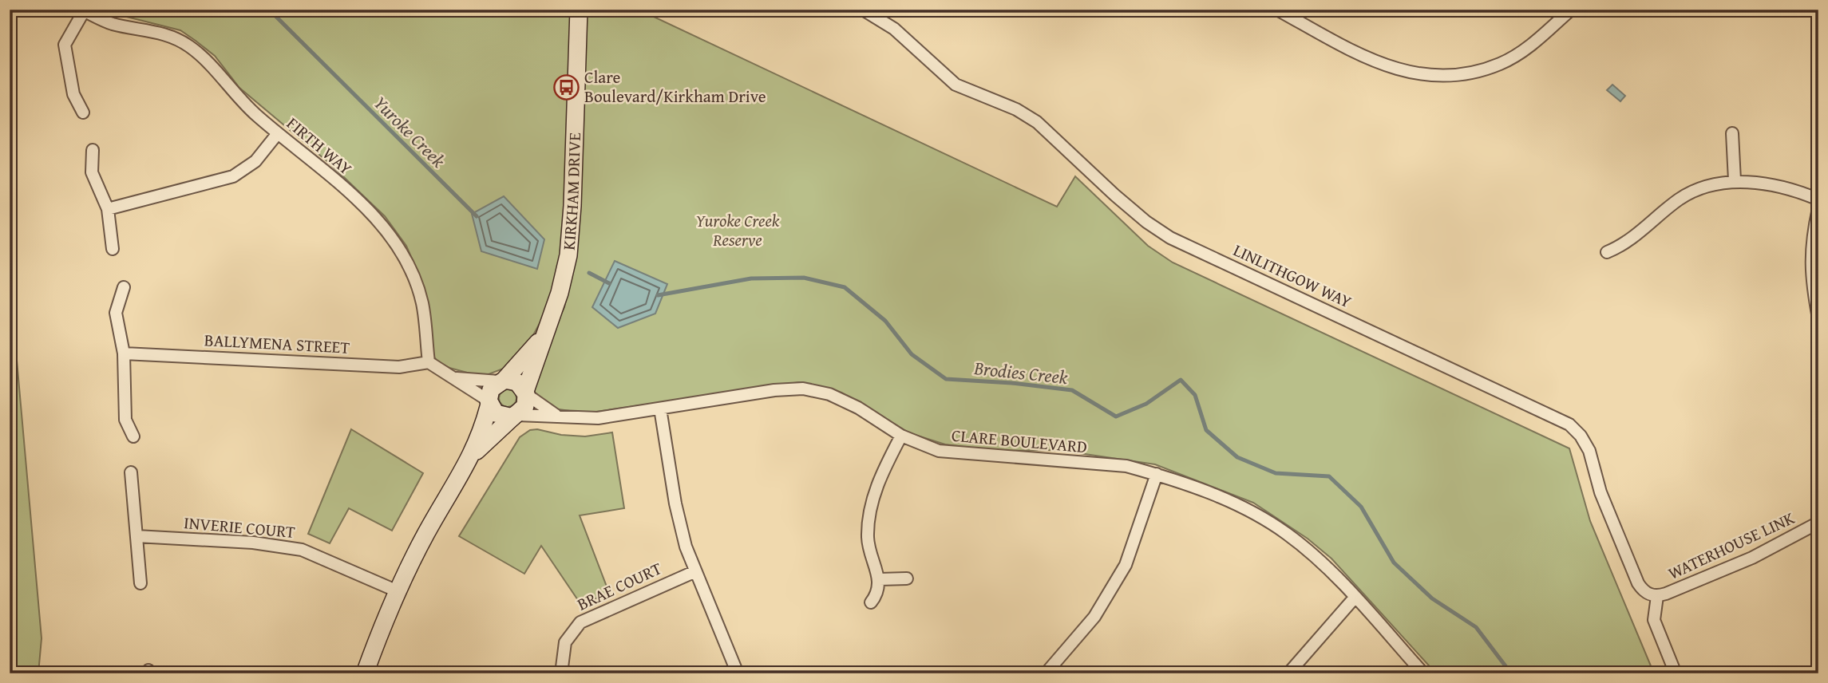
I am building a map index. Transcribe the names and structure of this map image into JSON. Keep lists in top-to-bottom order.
{
  "streets": {
    "street": [
      "FIRTH WAY",
      "KIRKHAM DRIVE",
      "LINLITHGOW WAY",
      "BALLYMENA STREET",
      "CLARE BOULEVARD",
      "INVERIE COURT",
      "WATERHOUSE LINK",
      "BRAE COURT"
    ]
  },
  "crossings": [
    ["FIRTH WAY", "BALLYMENA STREET"],
    ["KIRKHAM DRIVE", "CLARE BOULEVARD"],
    ["LINLITHGOW WAY", "WATERHOUSE LINK"]
  ],
  "water": ["Yuroke Creek", "Brodies Creek"],
  "parks": ["Yuroke Creek Reserve"],
  "places": {
    "bus stop": ["Clare Boulevard/Kirkham Drive"]
  }
}
